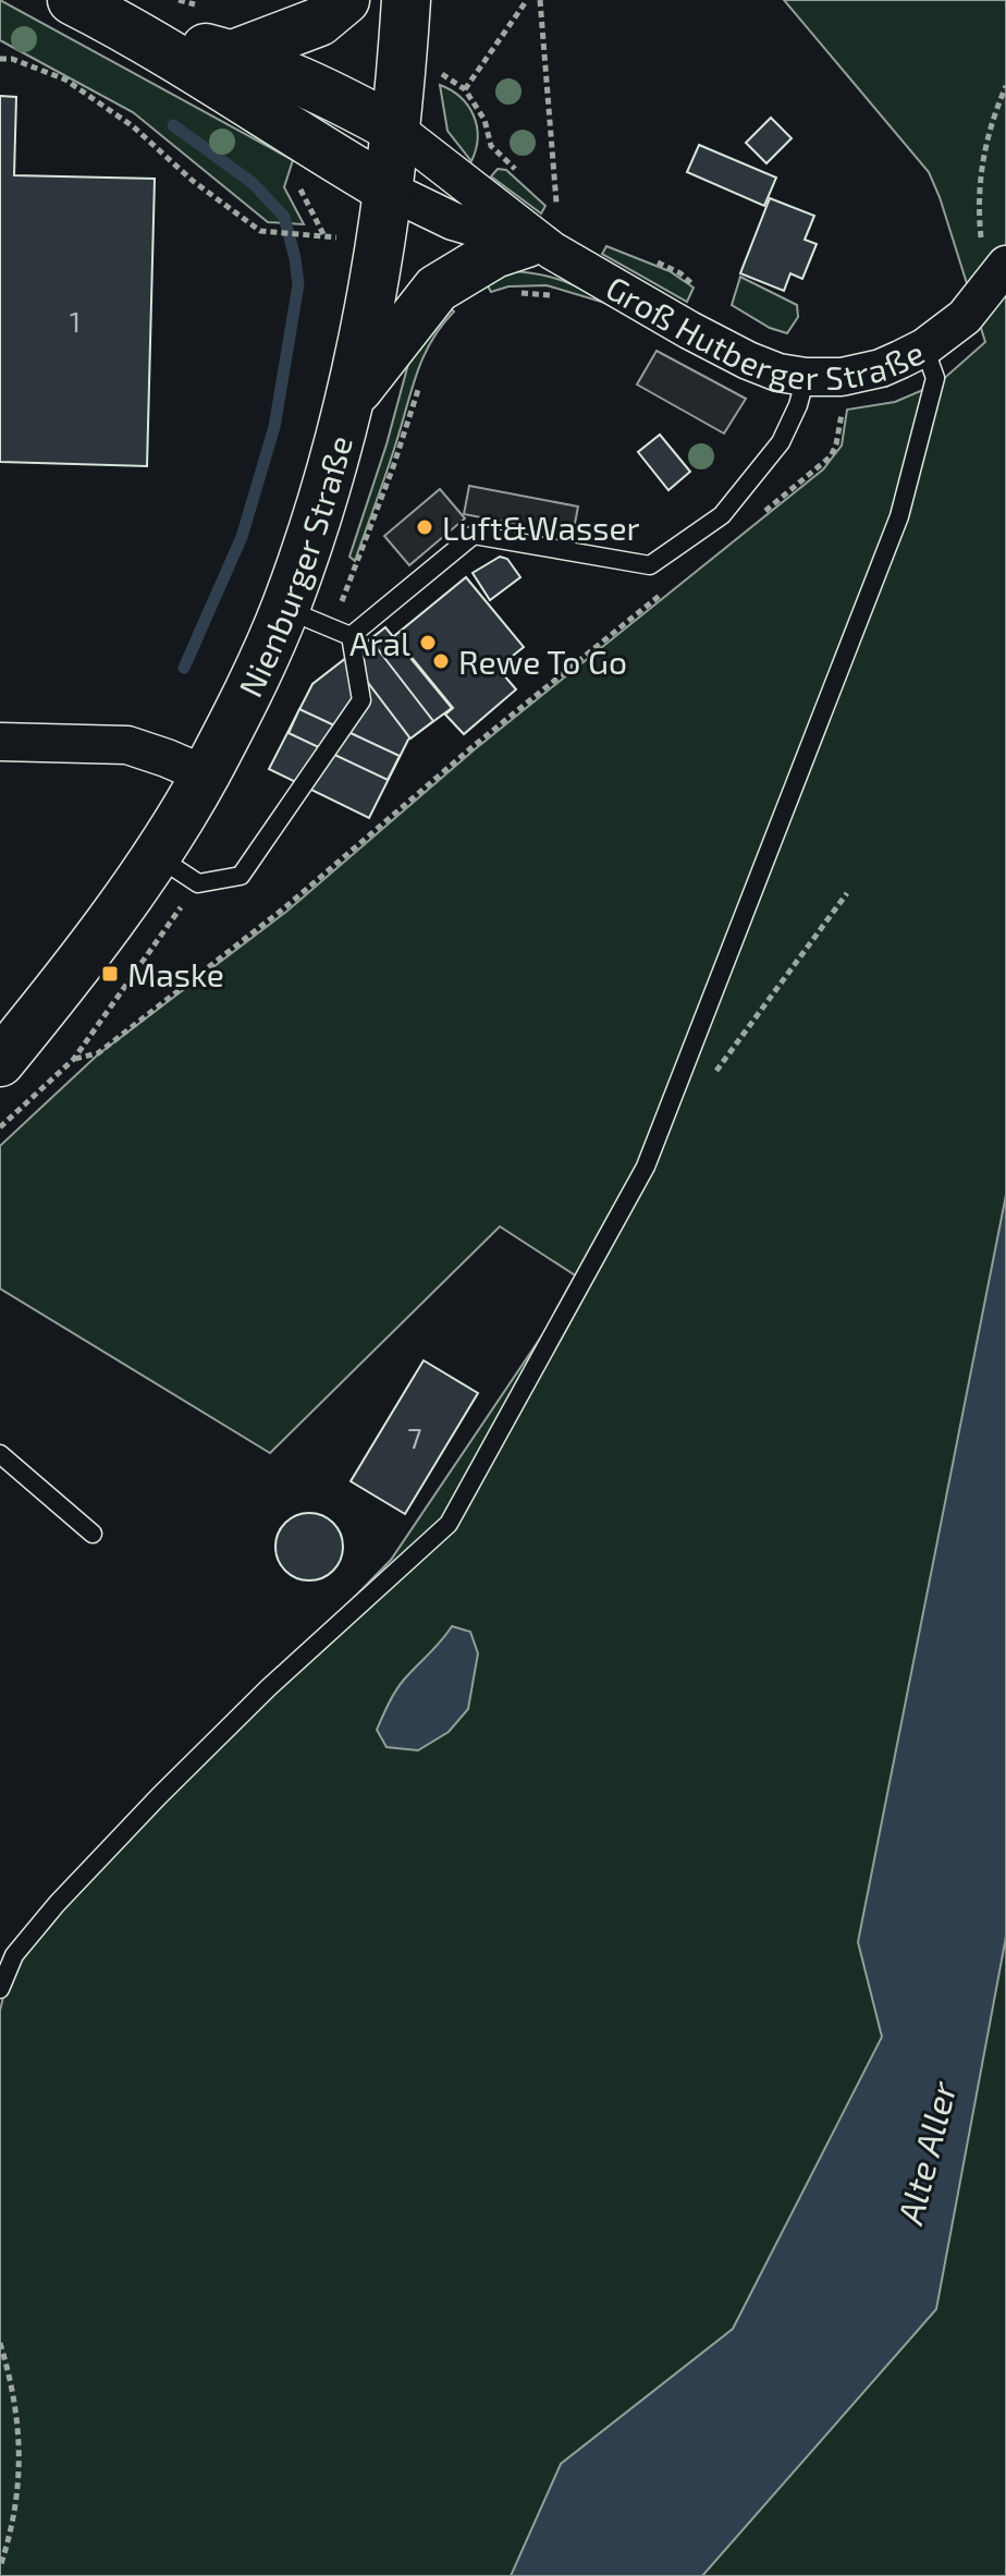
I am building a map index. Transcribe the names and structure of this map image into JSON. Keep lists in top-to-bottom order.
{
  "streets": {
    "main road": ["Groß Hutberger Straße", "Nienburger Straße"]
  },
  "crossings": [
    ["Groß Hutberger Straße", "Nienburger Straße"]
  ],
  "water": ["Alte Aller"],
  "places": {
    "other": ["Luft&Wasser", "Aral", "Rewe To Go"],
    "transit": ["Maske"]
  },
  "house_numbers": ["1", "7"]
}
